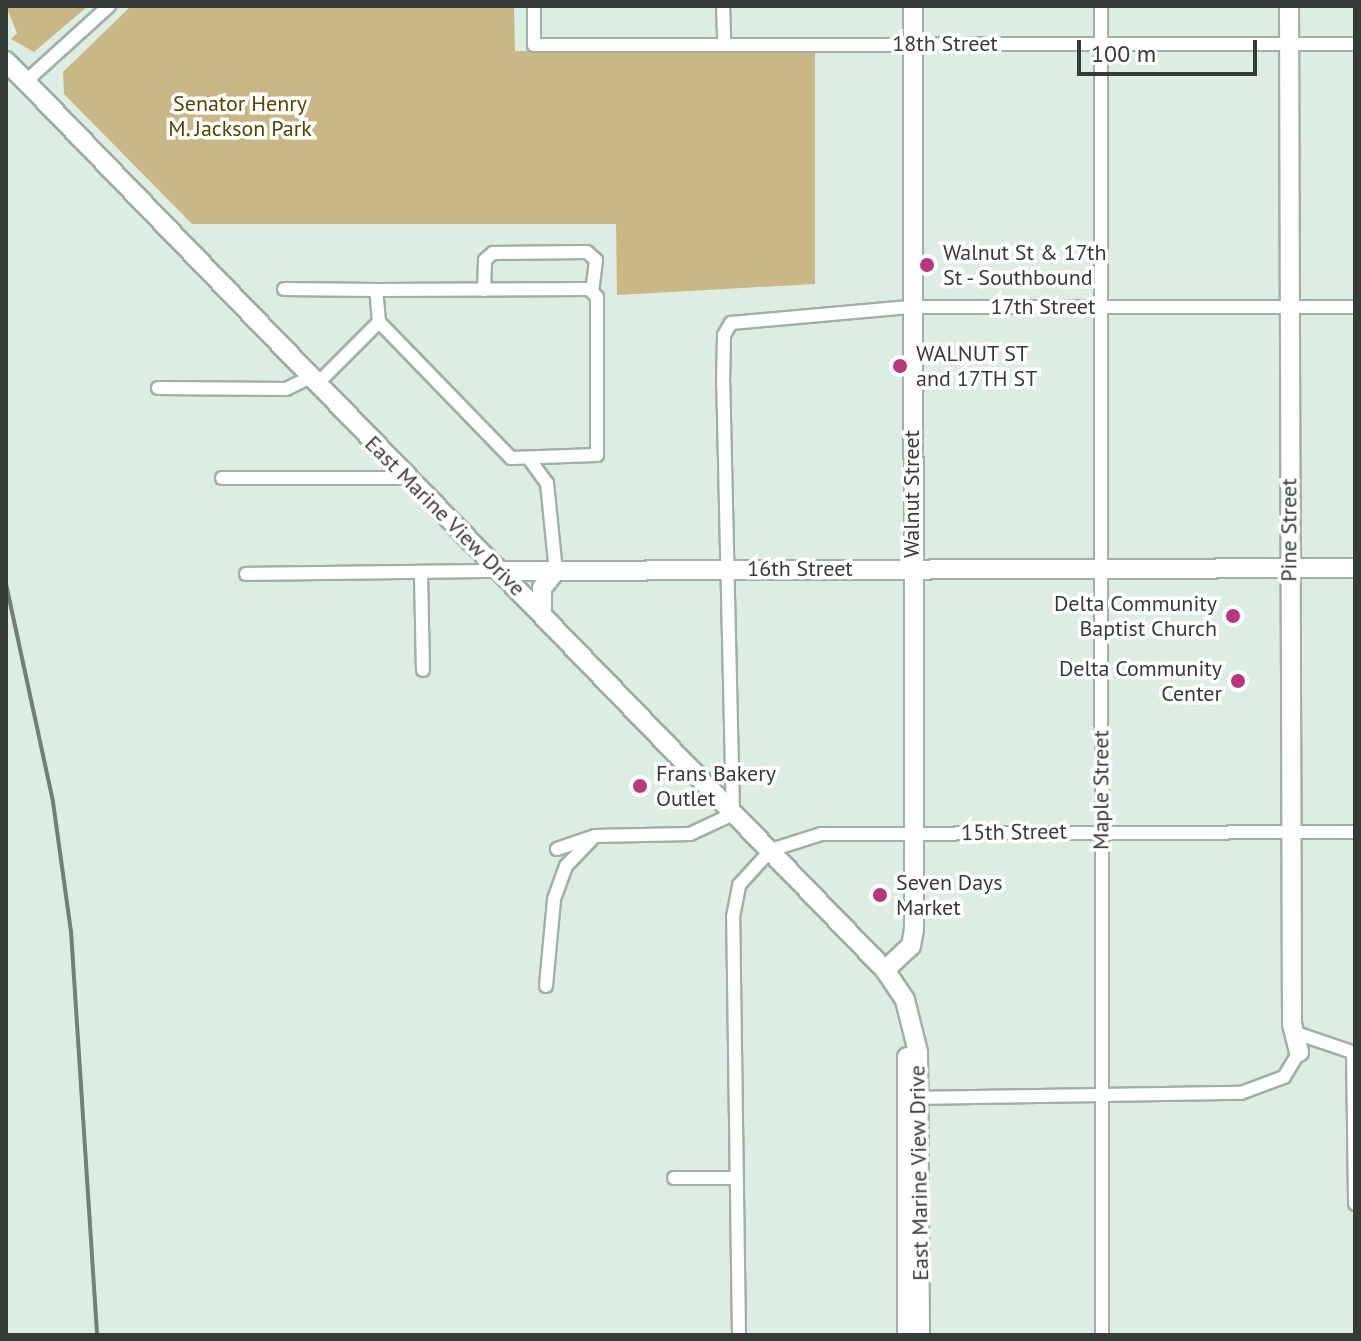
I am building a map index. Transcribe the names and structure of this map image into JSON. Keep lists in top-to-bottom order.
{
  "streets": {
    "main road": [
      "Walnut Street",
      "East Marine View Drive",
      "Pine Street",
      "16th Street"
    ],
    "street": [
      "18th Street",
      "17th Street",
      "Maple Street",
      "15th Street"
    ]
  },
  "crossings": [
    ["18th Street", "Walnut Street"],
    ["18th Street", "Pine Street"],
    ["18th Street", "Maple Street"],
    ["17th Street", "Walnut Street"],
    ["17th Street", "Pine Street"],
    ["17th Street", "16th Street"],
    ["17th Street", "Maple Street"],
    ["Walnut Street", "East Marine View Drive"],
    ["Walnut Street", "16th Street"],
    ["Walnut Street", "15th Street"],
    ["East Marine View Drive", "16th Street"],
    ["East Marine View Drive", "15th Street"],
    ["Pine Street", "16th Street"],
    ["Pine Street", "15th Street"],
    ["16th Street", "Maple Street"],
    ["Maple Street", "15th Street"]
  ],
  "parks": ["Senator Henry M. Jackson Park"],
  "places": [
    "Walnut St & 17th St - Southbound",
    "WALNUT ST and 17TH ST",
    "Delta Community Baptist Church",
    "Delta Community Center",
    "Frans Bakery Outlet",
    "Seven Days Market"
  ],
  "scale_bar": "100 m"
}
